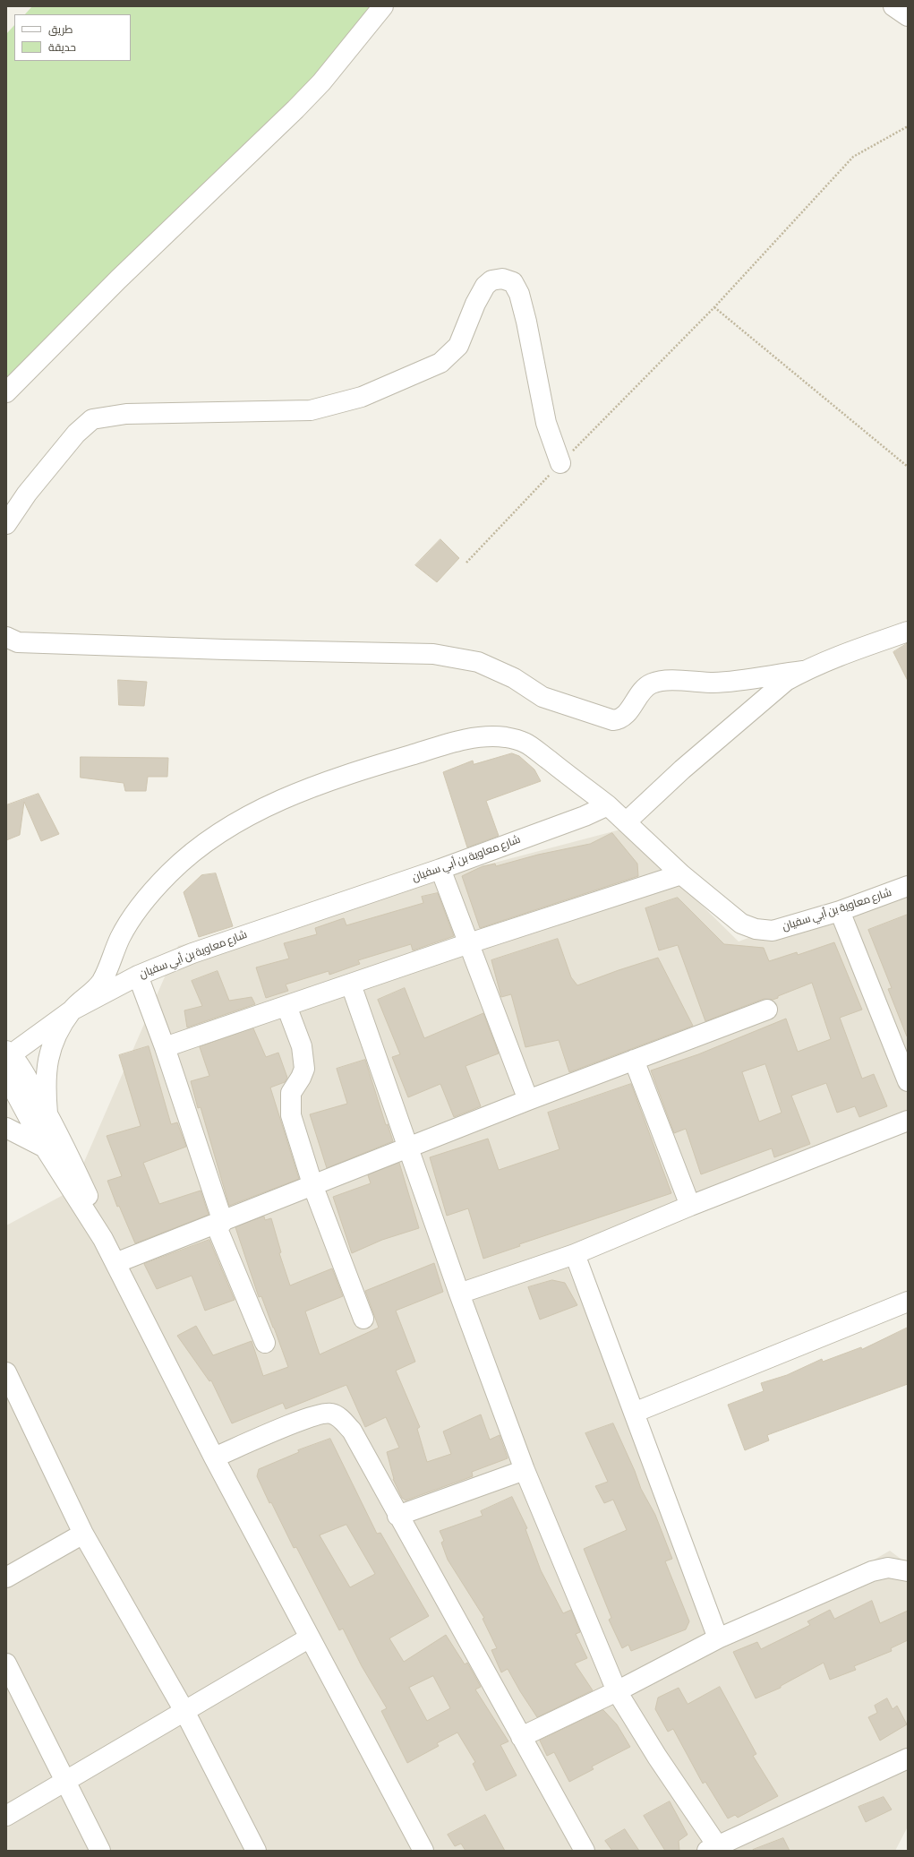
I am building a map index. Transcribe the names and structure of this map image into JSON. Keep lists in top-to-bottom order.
{
  "streets": {
    "street": ["شارع معاوية بن أبي سفيان"]
  },
  "legend": ["طريق", "حديقة"]
}
